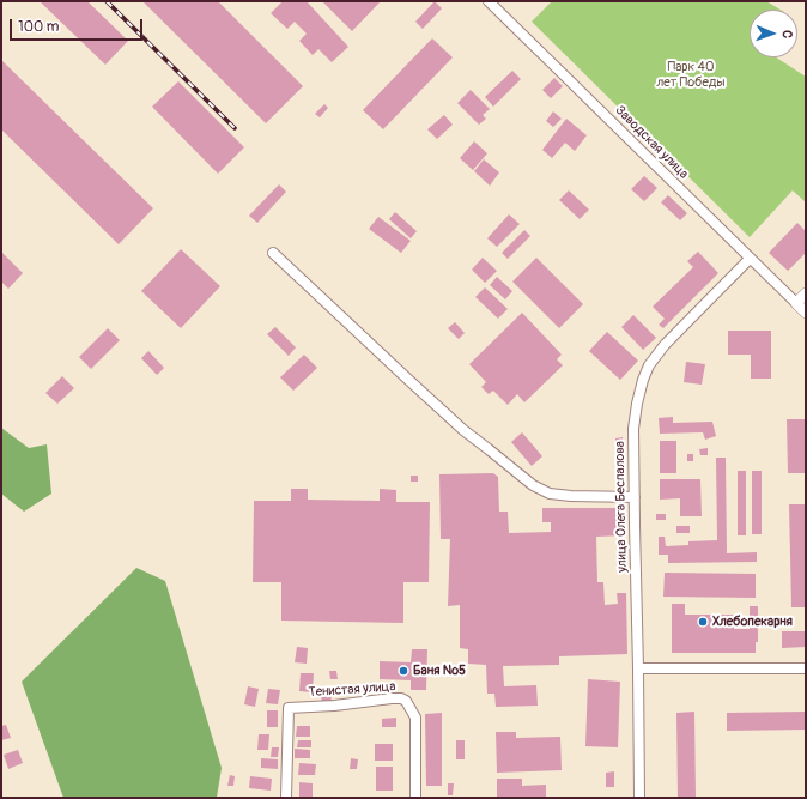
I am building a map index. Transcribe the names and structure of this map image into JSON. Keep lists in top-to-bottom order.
{
  "streets": {
    "street": ["Заводская улица", "улица Олега Беспалова", "Тенистая улица"]
  },
  "crossings": [
    ["Заводская улица", "улица Олега Беспалова"]
  ],
  "parks": ["Парк 40 лет Победы"],
  "places": ["Хлебопекарня", "Баня №5"],
  "scale_bar": "100 m",
  "north": "right"
}
